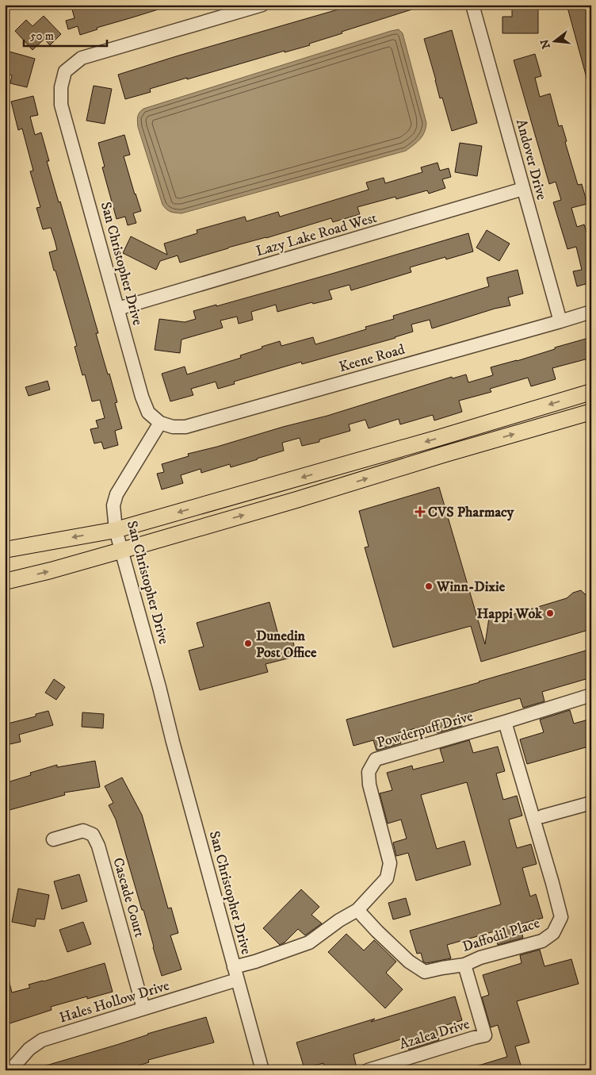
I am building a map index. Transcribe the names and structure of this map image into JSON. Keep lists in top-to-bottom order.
{
  "streets": {
    "street": [
      "Andover Drive",
      "Lazy Lake Road West",
      "San Christopher Drive",
      "Keene Road",
      "Powderpuff Drive",
      "Cascade Court",
      "Daffodil Place",
      "Hales Hollow Drive",
      "Azalea Drive"
    ]
  },
  "crossings": [
    ["Andover Drive", "Lazy Lake Road West"],
    ["Andover Drive", "Keene Road"],
    ["Lazy Lake Road West", "San Christopher Drive"],
    ["San Christopher Drive", "Keene Road"],
    ["San Christopher Drive", "Powderpuff Drive"],
    ["San Christopher Drive", "Hales Hollow Drive"],
    ["Powderpuff Drive", "Daffodil Place"],
    ["Cascade Court", "Hales Hollow Drive"],
    ["Daffodil Place", "Azalea Drive"]
  ],
  "places": {
    "health": ["CVS Pharmacy"],
    "other": ["Winn-Dixie", "Happi Wok", "Dunedin Post Office"]
  },
  "scale_bar": "50 m",
  "north": "left"
}
